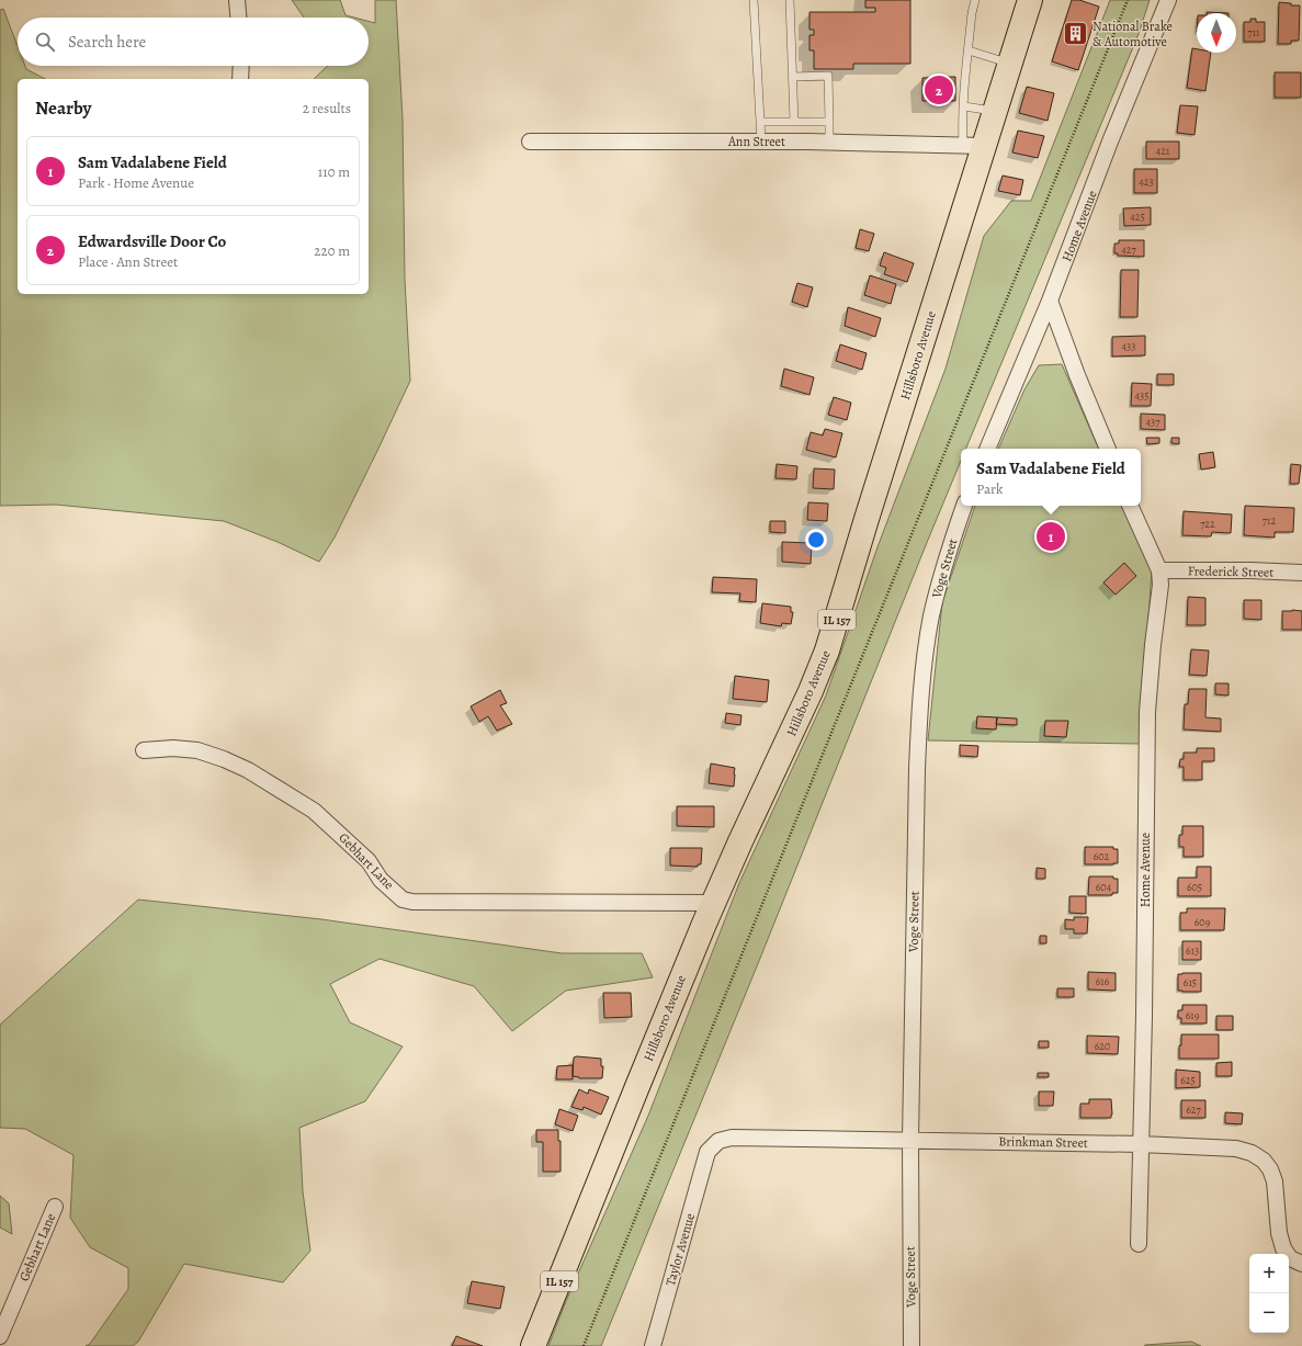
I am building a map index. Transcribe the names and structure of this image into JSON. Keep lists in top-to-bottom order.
{
  "streets": {
    "main road": ["Hillsboro Avenue", "IL 157"],
    "street": [
      "Ann Street",
      "Home Avenue",
      "Voge Street",
      "Frederick Street",
      "Gebhart Lane",
      "Brinkman Street",
      "Taylor Avenue"
    ]
  },
  "crossings": [
    ["Ann Street", "Hillsboro Avenue"],
    ["Home Avenue", "Frederick Street"],
    ["Home Avenue", "Brinkman Street"],
    ["Hillsboro Avenue", "Gebhart Lane"],
    ["Voge Street", "Brinkman Street"],
    ["Brinkman Street", "Taylor Avenue"]
  ],
  "places": {
    "building": ["National Brake & Automotive"]
  },
  "house_numbers": [
    "711",
    "421",
    "423",
    "425",
    "427",
    "433",
    "435",
    "437",
    "712",
    "722",
    "602",
    "604",
    "605",
    "609",
    "613",
    "616",
    "615",
    "619",
    "620",
    "625",
    "627"
  ],
  "north": "bottom",
  "page": {
    "search": "Search here",
    "pins": ["2", "1"],
    "heading": ["Nearby", "2 results"],
    "list": [
      {
        "mark": "1",
        "name": "Sam Vadalabene Field",
        "note": "Park · Home Avenue",
        "value": "110 m"
      },
      {
        "mark": "2",
        "name": "Edwardsville Door Co",
        "note": "Place · Ann Street",
        "value": "220 m"
      }
    ],
    "popup": ["Sam Vadalabene Field", "Park"],
    "map_buttons": ["+", "−"]
  }
}
